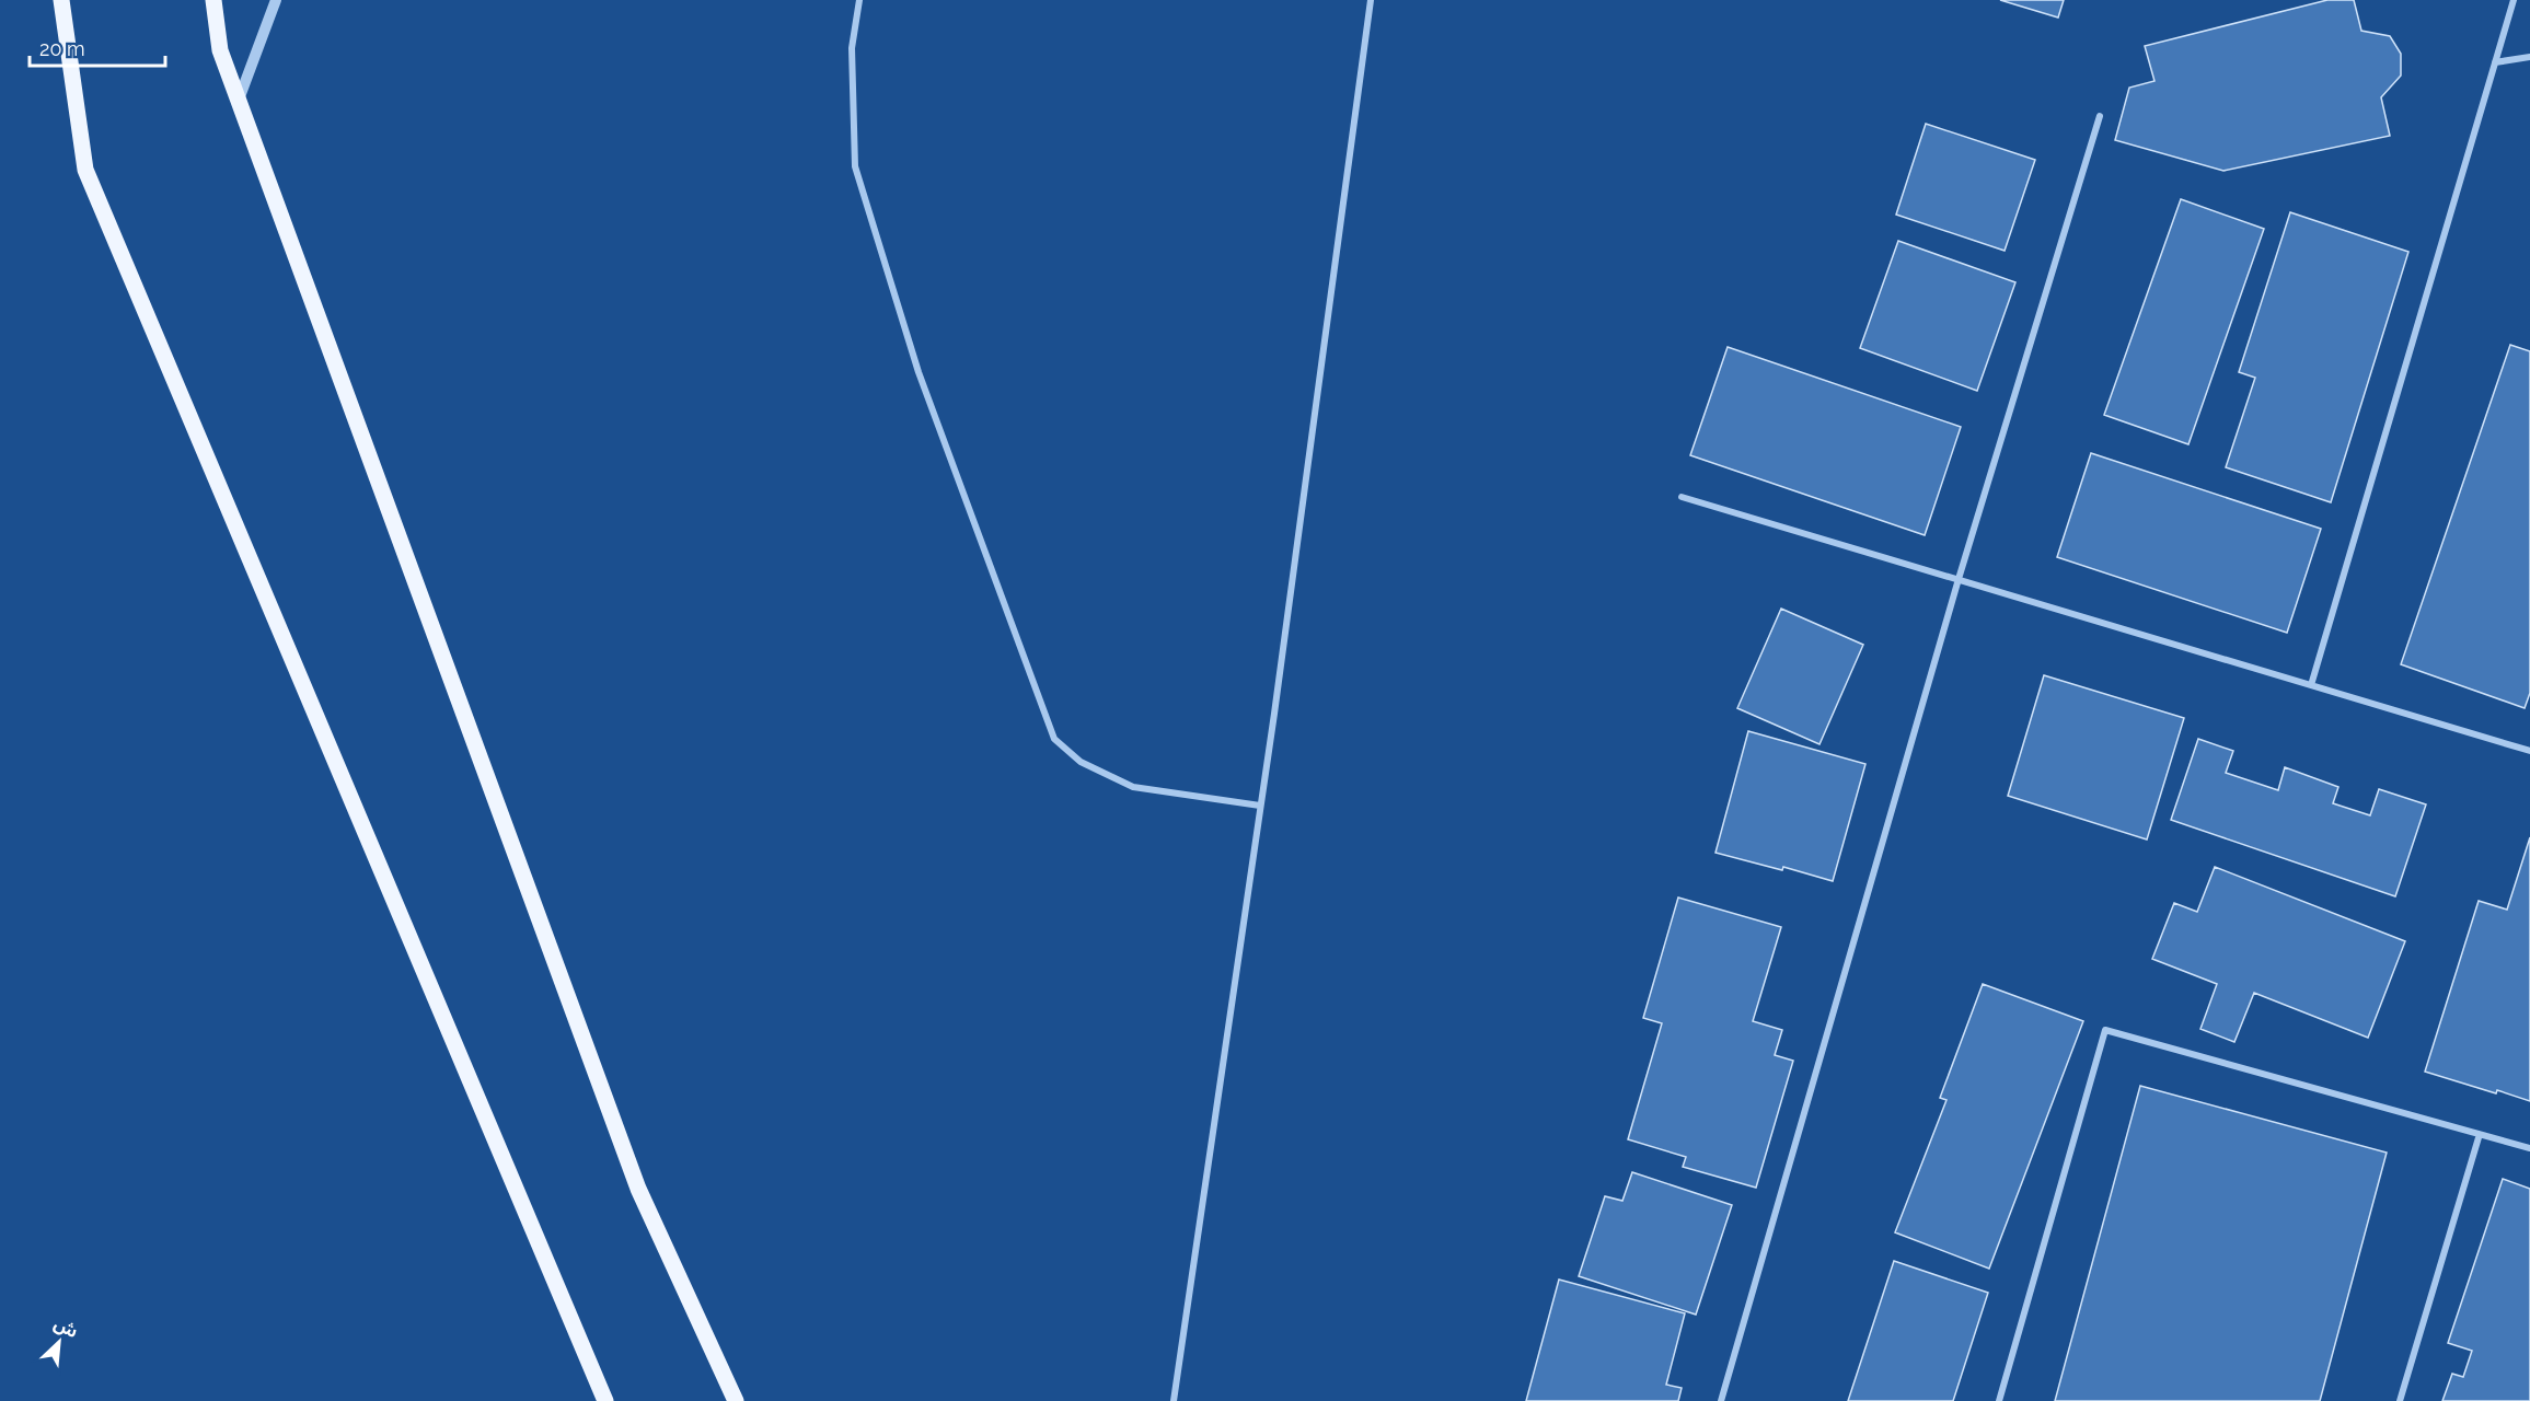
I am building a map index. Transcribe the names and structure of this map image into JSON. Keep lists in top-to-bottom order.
{
  "scale_bar": "20 m",
  "north": "top right"
}
